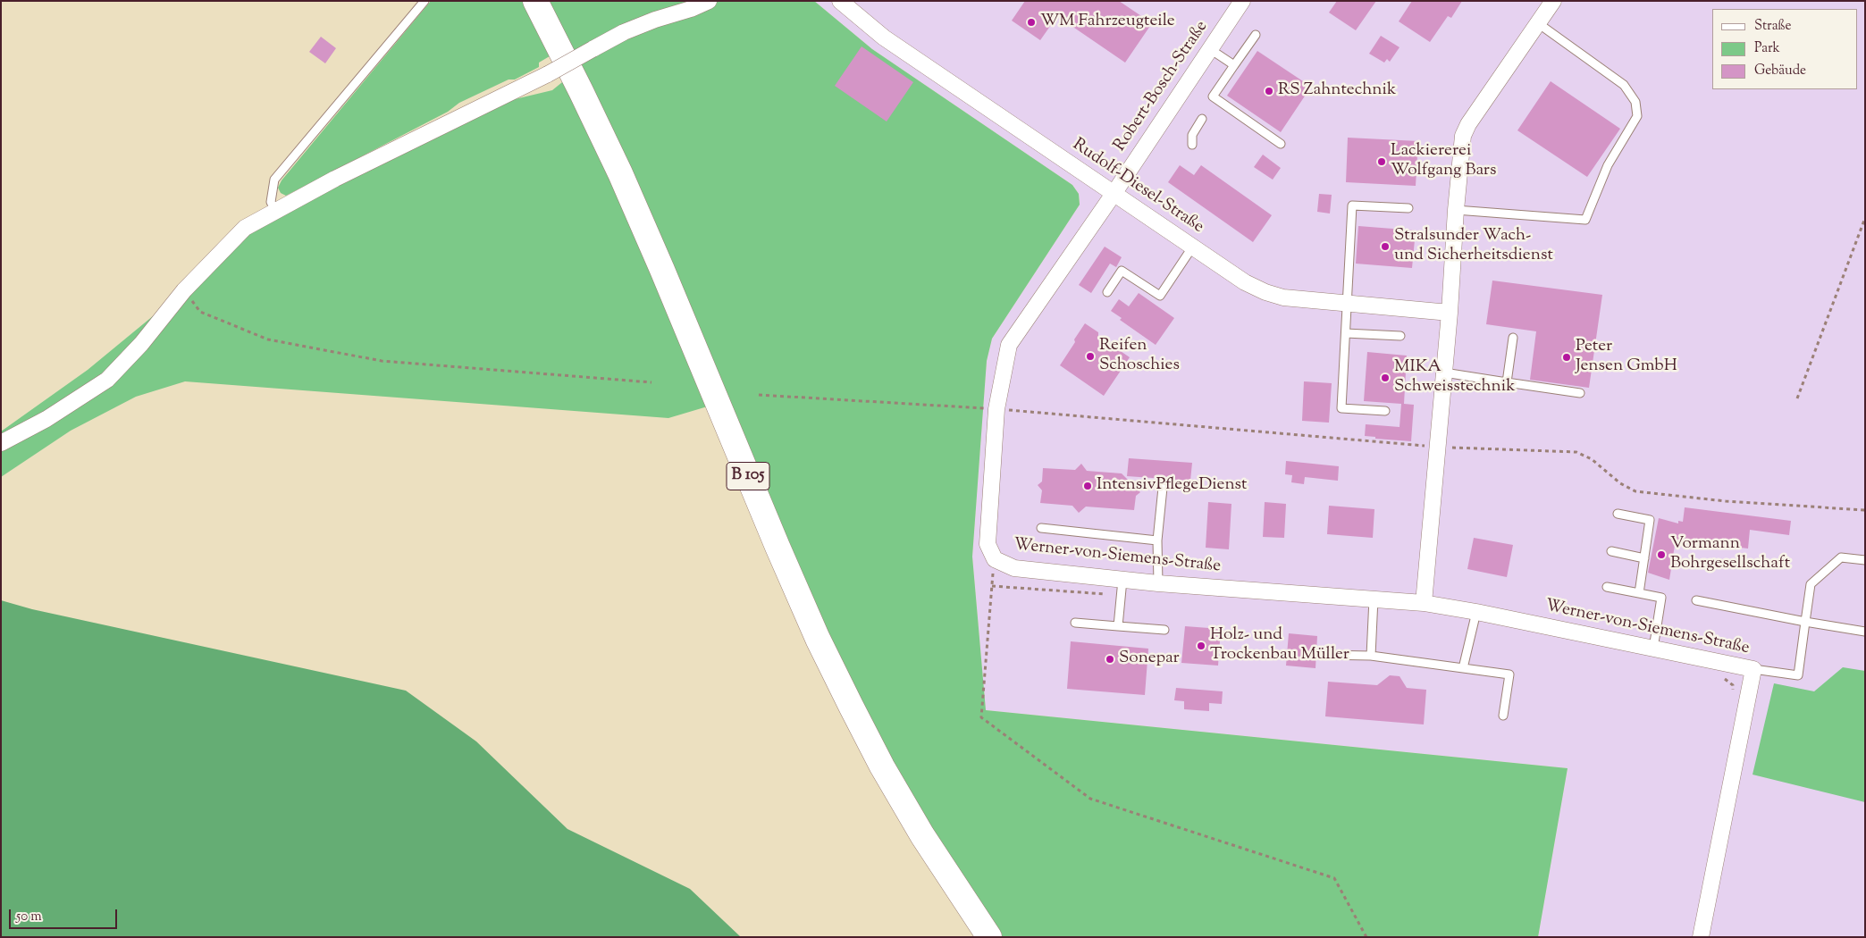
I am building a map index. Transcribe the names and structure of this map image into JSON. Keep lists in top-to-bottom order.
{
  "streets": {
    "highway": ["B 105"],
    "street": ["Robert-Bosch-Straße", "Rudolf-Diesel-Straße", "Werner-von-Siemens-Straße"]
  },
  "crossings": [
    ["Robert-Bosch-Straße", "Rudolf-Diesel-Straße"],
    ["Robert-Bosch-Straße", "Werner-von-Siemens-Straße"],
    ["Rudolf-Diesel-Straße", "Werner-von-Siemens-Straße"]
  ],
  "places": [
    "WM Fahrzeugteile",
    "RS Zahntechnik",
    "Lackiererei Wolfgang Bars",
    "Stralsunder Wach- und Sicherheitsdienst",
    "Reifen Schoschies",
    "Peter Jensen GmbH",
    "MIKA Schweisstechnik",
    "IntensivPflegeDienst",
    "Vormann Bohrgesellschaft",
    "Holz- und Trockenbau Müller",
    "Sonepar"
  ],
  "legend": ["Straße", "Park", "Gebäude"],
  "scale_bar": "50 m"
}
